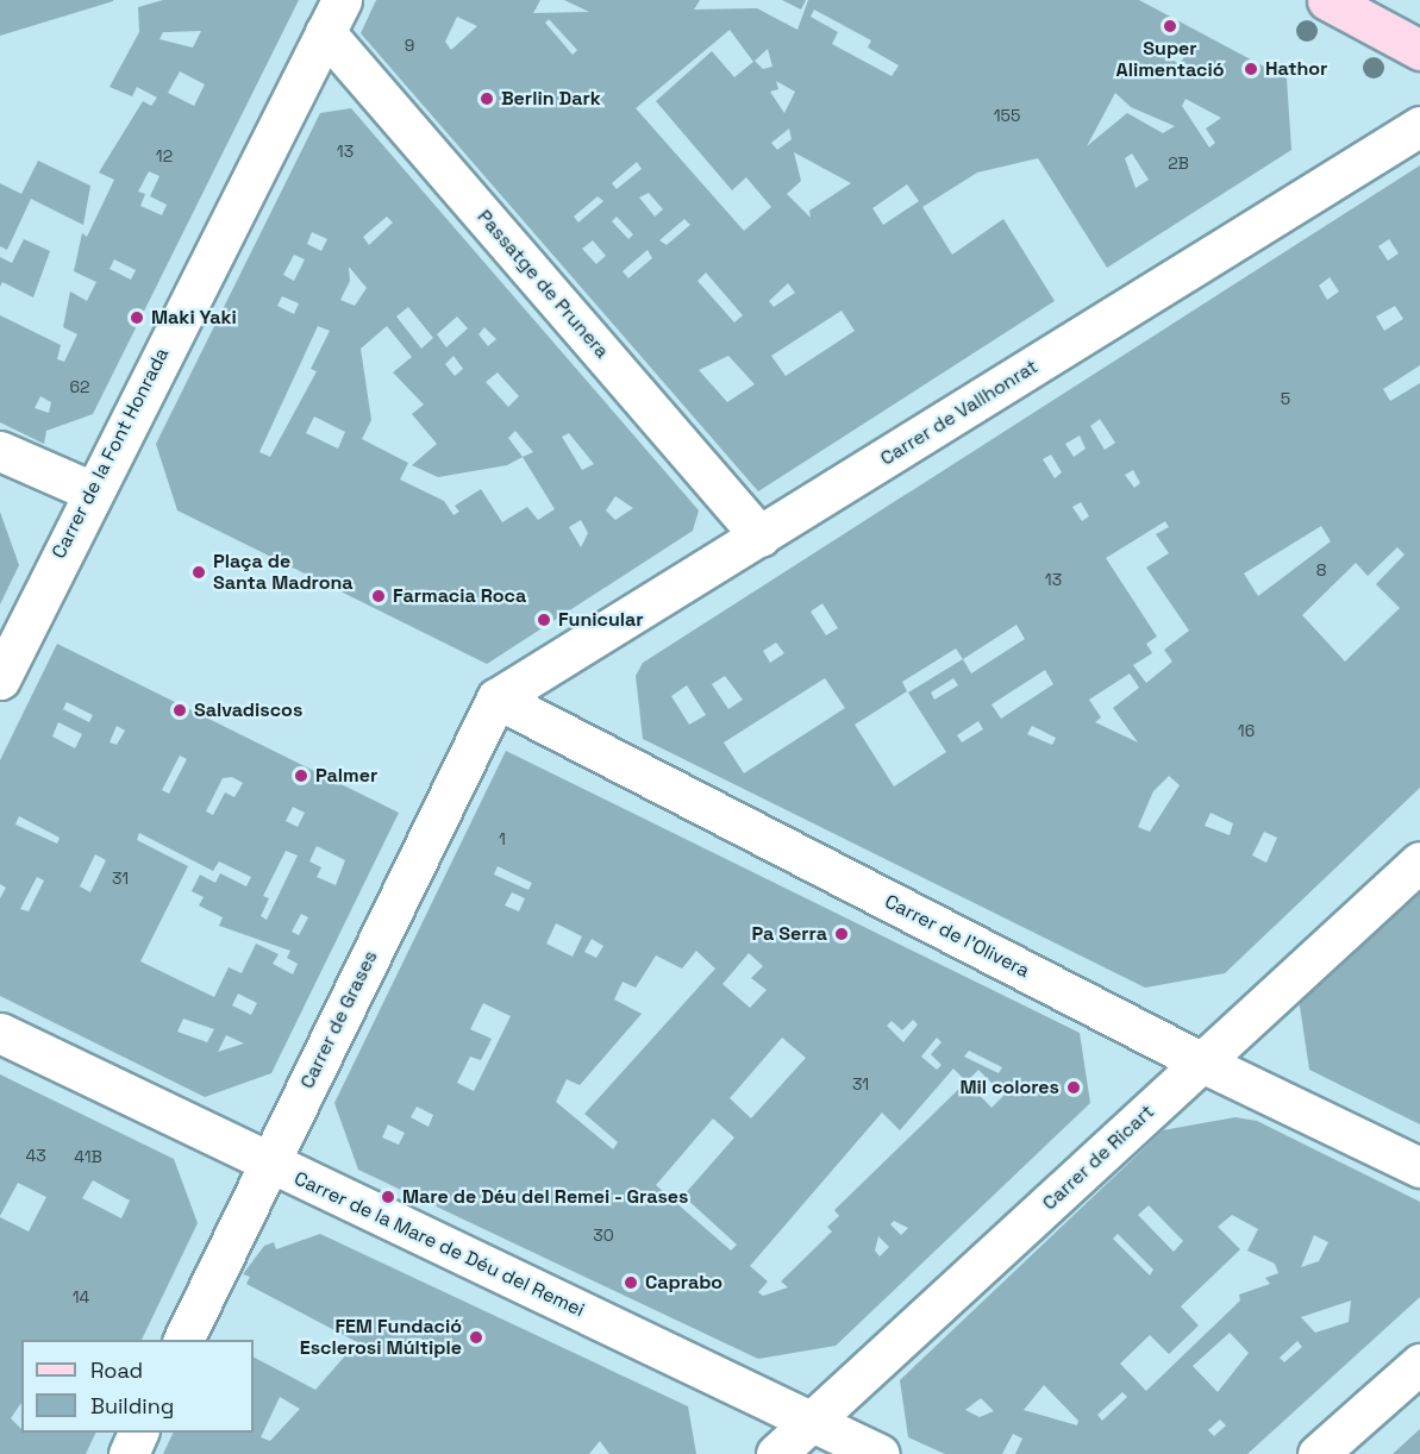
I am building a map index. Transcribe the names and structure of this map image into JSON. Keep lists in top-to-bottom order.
{
  "streets": {
    "street": [
      "Passatge de Prunera",
      "Carrer de Vallhonrat",
      "Carrer de la Font Honrada",
      "Carrer de l'Olivera",
      "Carrer de Grases",
      "Carrer de Ricart",
      "Carrer de la Mare de Déu del Remei"
    ]
  },
  "crossings": [
    ["Passatge de Prunera", "Carrer de Vallhonrat"],
    ["Passatge de Prunera", "Carrer de la Font Honrada"],
    ["Carrer de Vallhonrat", "Carrer de l'Olivera"],
    ["Carrer de Vallhonrat", "Carrer de Grases"],
    ["Carrer de l'Olivera", "Carrer de Grases"],
    ["Carrer de l'Olivera", "Carrer de Ricart"],
    ["Carrer de Grases", "Carrer de la Mare de Déu del Remei"],
    ["Carrer de Ricart", "Carrer de la Mare de Déu del Remei"]
  ],
  "places": [
    "Super Alimentació",
    "Hathor",
    "Berlin Dark",
    "Maki Yaki",
    "Plaça de Santa Madrona",
    "Farmacia Roca",
    "Funicular",
    "Salvadiscos",
    "Palmer",
    "Pa Serra",
    "Mil colores",
    "Mare de Déu del Remei - Grases",
    "Caprabo",
    "FEM Fundació Esclerosi Múltiple"
  ],
  "house_numbers": [
    "9",
    "155",
    "13",
    "12",
    "2B",
    "62",
    "5",
    "8",
    "13",
    "16",
    "1",
    "31",
    "31",
    "43",
    "41B",
    "30",
    "14"
  ],
  "legend": ["Road", "Building"]
}
